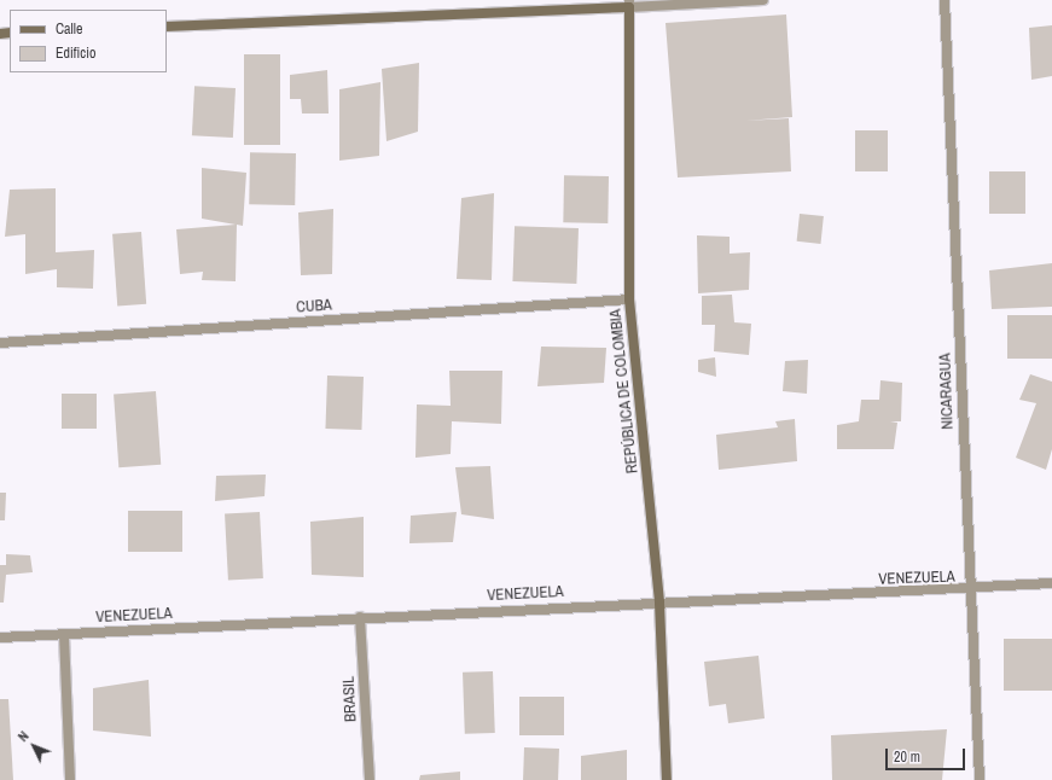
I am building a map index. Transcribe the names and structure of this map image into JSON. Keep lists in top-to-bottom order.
{
  "streets": {
    "street": [
      "CUBA",
      "REPÚBLICA DE COLOMBIA",
      "NICARAGUA",
      "VENEZUELA",
      "BRASIL"
    ]
  },
  "crossings": [
    ["CUBA", "REPÚBLICA DE COLOMBIA"],
    ["REPÚBLICA DE COLOMBIA", "VENEZUELA"],
    ["NICARAGUA", "VENEZUELA"],
    ["VENEZUELA", "BRASIL"]
  ],
  "legend": ["Calle", "Edificio"],
  "scale_bar": "20 m",
  "north": "top left"
}
